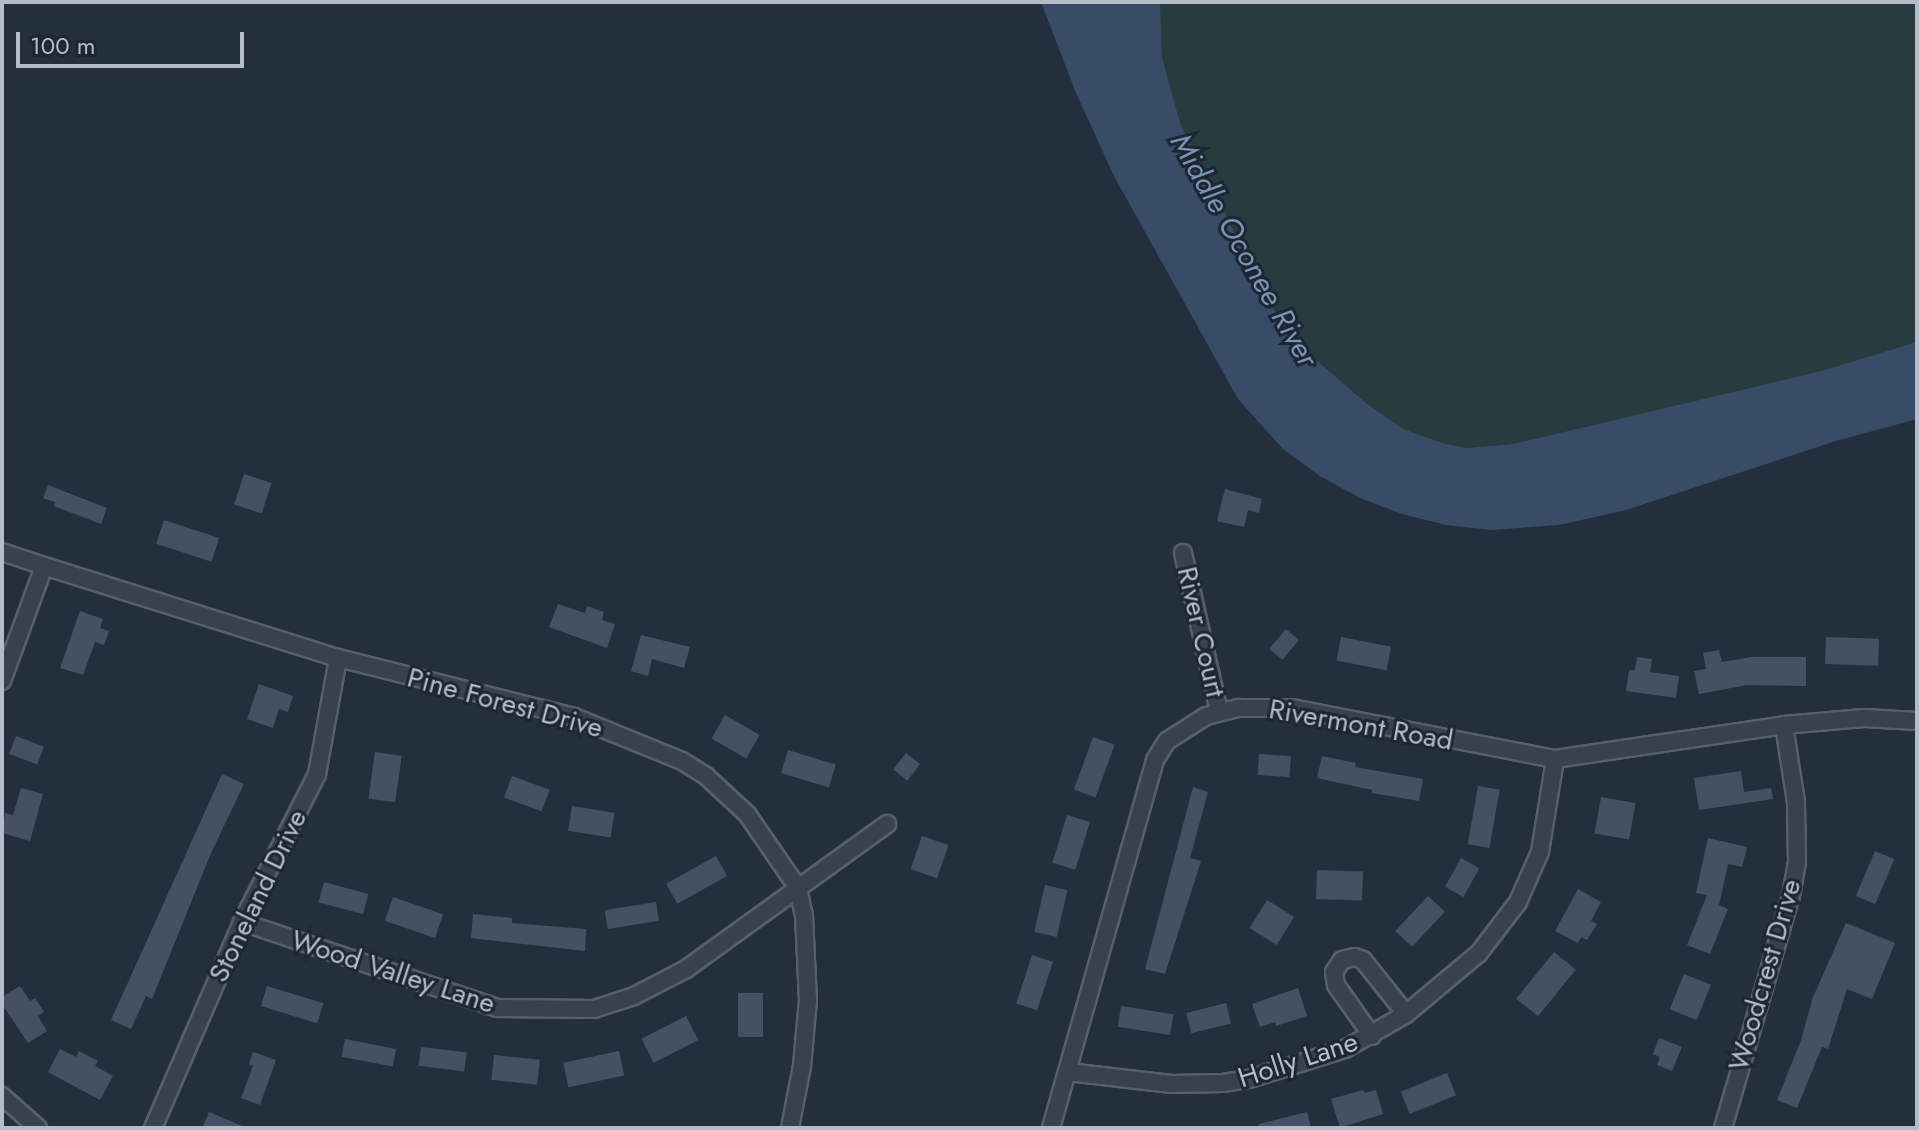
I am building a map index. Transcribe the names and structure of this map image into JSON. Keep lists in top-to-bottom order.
{
  "streets": {
    "street": [
      "River Court",
      "Pine Forest Drive",
      "Rivermont Road",
      "Stoneland Drive",
      "Wood Valley Lane",
      "Woodcrest Drive",
      "Holly Lane"
    ]
  },
  "crossings": [
    ["River Court", "Rivermont Road"],
    ["Pine Forest Drive", "Stoneland Drive"],
    ["Pine Forest Drive", "Wood Valley Lane"],
    ["Rivermont Road", "Woodcrest Drive"],
    ["Rivermont Road", "Holly Lane"],
    ["Stoneland Drive", "Wood Valley Lane"]
  ],
  "water": ["Middle Oconee River"],
  "scale_bar": "100 m"
}
